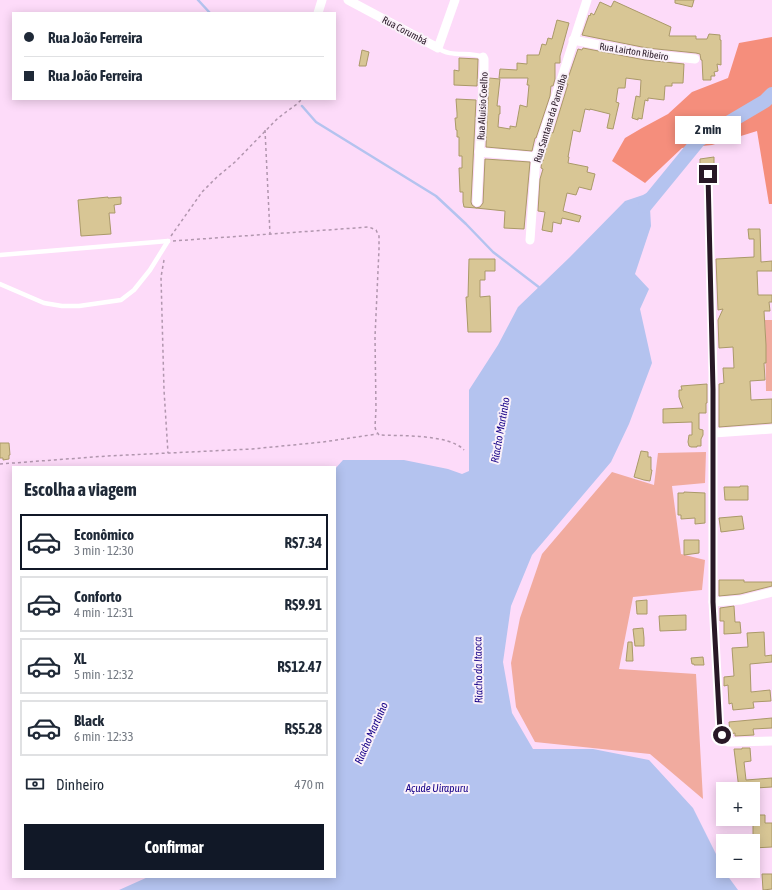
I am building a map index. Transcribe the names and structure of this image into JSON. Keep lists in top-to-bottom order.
{
  "streets": {
    "street": [
      "Rua Corumbá",
      "Rua Lairton Ribeiro",
      "Rua Aluisio Coelho",
      "Rua Santana da Parnaíba"
    ]
  },
  "crossings": [
    ["Rua Corumbá", "Rua Aluisio Coelho"],
    ["Rua Lairton Ribeiro", "Rua Santana da Parnaíba"]
  ],
  "water": ["Riacho Martinho", "Riacho da Itaoca", "Açude Uirapuru"],
  "page": {
    "banner": ["Rua João Ferreira", "Rua João Ferreira"],
    "bubble": "2 min",
    "heading": "Escolha a viagem",
    "list": [
      {
        "name": "Econômico",
        "note": "3 min · 12:30",
        "value": "R$7.34"
      },
      {
        "name": "Conforto",
        "note": "4 min · 12:31",
        "value": "R$9.91"
      },
      {
        "name": "XL",
        "note": "5 min · 12:32",
        "value": "R$12.47"
      },
      {
        "name": "Black",
        "note": "6 min · 12:33",
        "value": "R$5.28"
      }
    ],
    "pay": ["Dinheiro", "470 m"],
    "map_buttons": ["+", "−"],
    "buttons": "Confirmar"
  }
}
